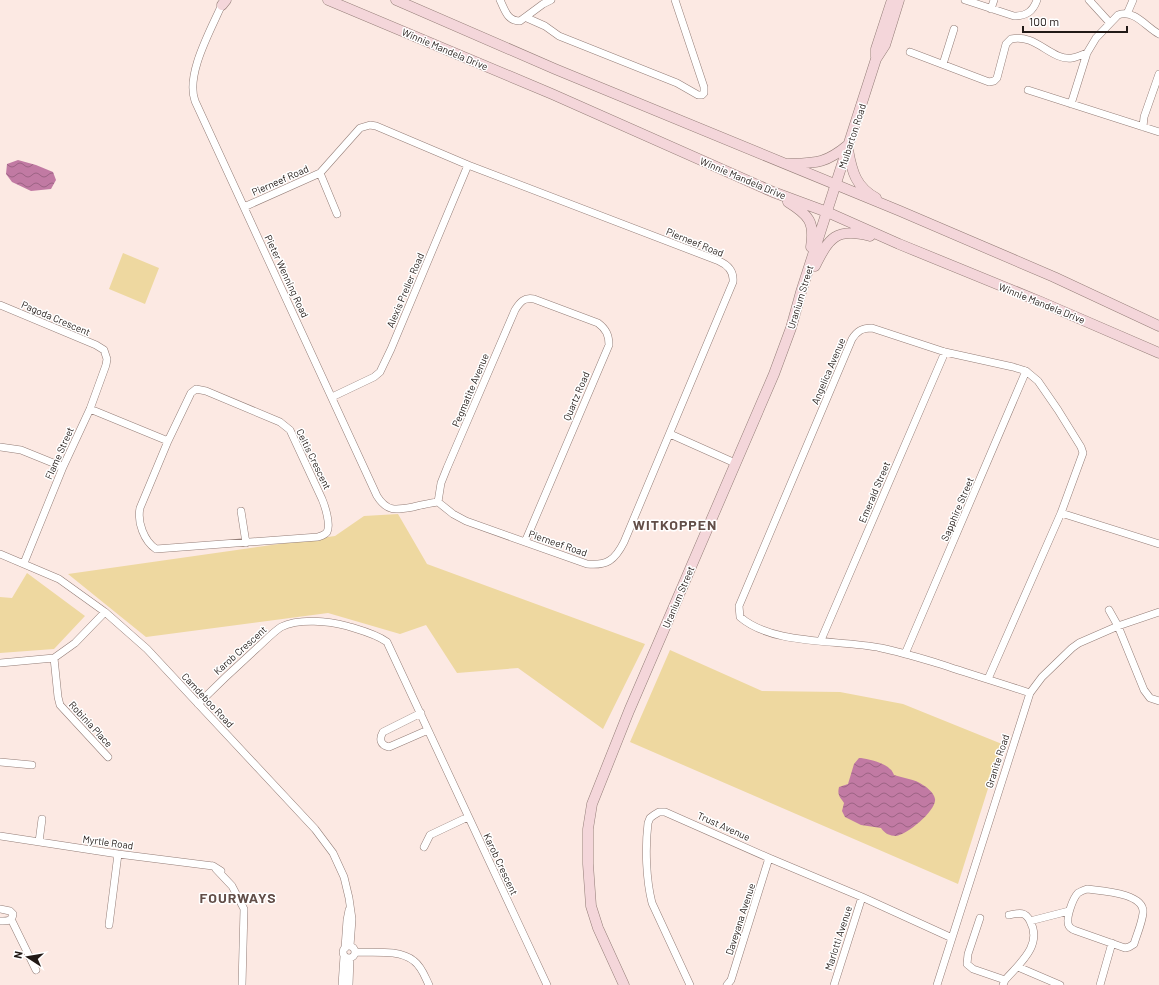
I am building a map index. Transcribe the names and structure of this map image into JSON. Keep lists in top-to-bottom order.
{
  "streets": {
    "main road": ["Winnie Mandela Drive", "Mulbarton Road", "Uranium Street"],
    "street": [
      "Pierneef Road",
      "Pieter Wenning Road",
      "Alexis Preller Road",
      "Pagoda Crescent",
      "Angelica Avenue",
      "Pegmatite Avenue",
      "Quartz Road",
      "Flame Street",
      "Celtis Crescent",
      "Emerald Street",
      "Sapphire Street",
      "Karob Crescent",
      "Camdeboo Road",
      "Robinia Place",
      "Granite Road",
      "Trust Avenue",
      "Myrtle Road",
      "Daveyana Avenue",
      "Marlotti Avenue"
    ]
  },
  "crossings": [
    ["Winnie Mandela Drive", "Mulbarton Road"],
    ["Winnie Mandela Drive", "Uranium Street"],
    ["Mulbarton Road", "Uranium Street"],
    ["Pierneef Road", "Pieter Wenning Road"],
    ["Pierneef Road", "Alexis Preller Road"],
    ["Pierneef Road", "Pegmatite Avenue"],
    ["Pierneef Road", "Quartz Road"],
    ["Pieter Wenning Road", "Alexis Preller Road"],
    ["Pieter Wenning Road", "Pegmatite Avenue"],
    ["Pagoda Crescent", "Flame Street"],
    ["Angelica Avenue", "Emerald Street"],
    ["Angelica Avenue", "Sapphire Street"],
    ["Angelica Avenue", "Granite Road"],
    ["Pegmatite Avenue", "Quartz Road"],
    ["Flame Street", "Camdeboo Road"],
    ["Karob Crescent", "Camdeboo Road"],
    ["Granite Road", "Trust Avenue"],
    ["Trust Avenue", "Daveyana Avenue"],
    ["Trust Avenue", "Marlotti Avenue"]
  ],
  "districts": ["WITKOPPEN", "FOURWAYS"],
  "scale_bar": "100 m",
  "north": "left"
}
